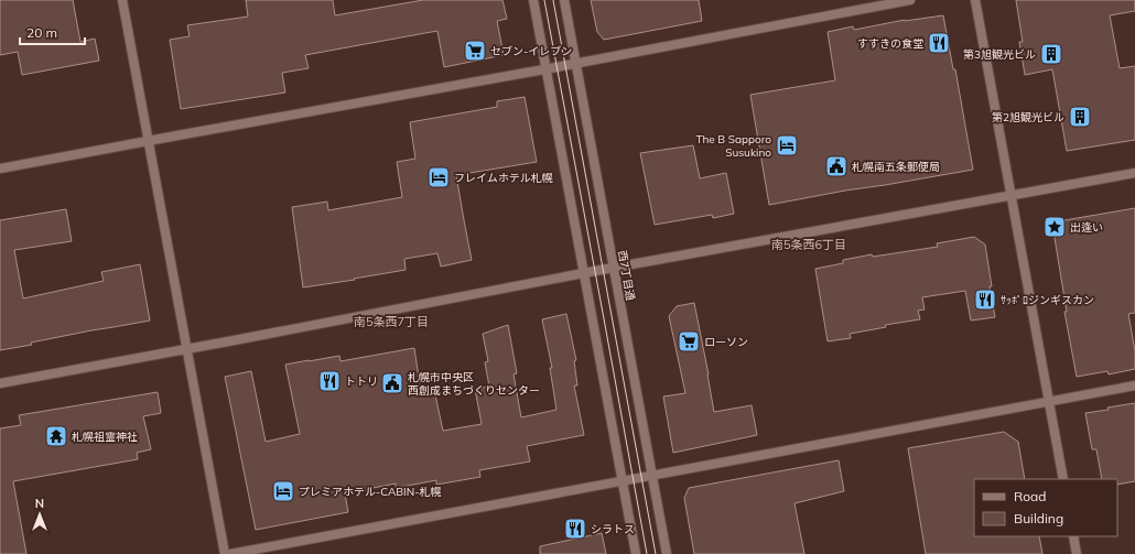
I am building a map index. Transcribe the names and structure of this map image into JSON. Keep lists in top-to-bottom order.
{
  "streets": {
    "street": ["西7丁目通"]
  },
  "districts": ["南5条西6丁目", "南5条西7丁目"],
  "places": {
    "restaurant": [
      "すすきの食堂",
      "ｻｯﾎﾟﾛジンギスカン",
      "トトリ",
      "シラトス"
    ],
    "supermarket": ["セブン-イレブン", "ローソン"],
    "building": ["第3旭観光ビル", "第2旭観光ビル"],
    "hotel": ["The B Sapporo Susukino", "フレイムホテル札幌", "プレミアホテル-CABIN-札幌"],
    "public building": ["札幌南五条郵便局", "札幌市中央区 西創成まちづくりセンター"],
    "place": ["出逢い"],
    "temple": ["札幌祖霊神社"]
  },
  "legend": ["Road", "Building"],
  "scale_bar": "20 m",
  "north": "top"
}
